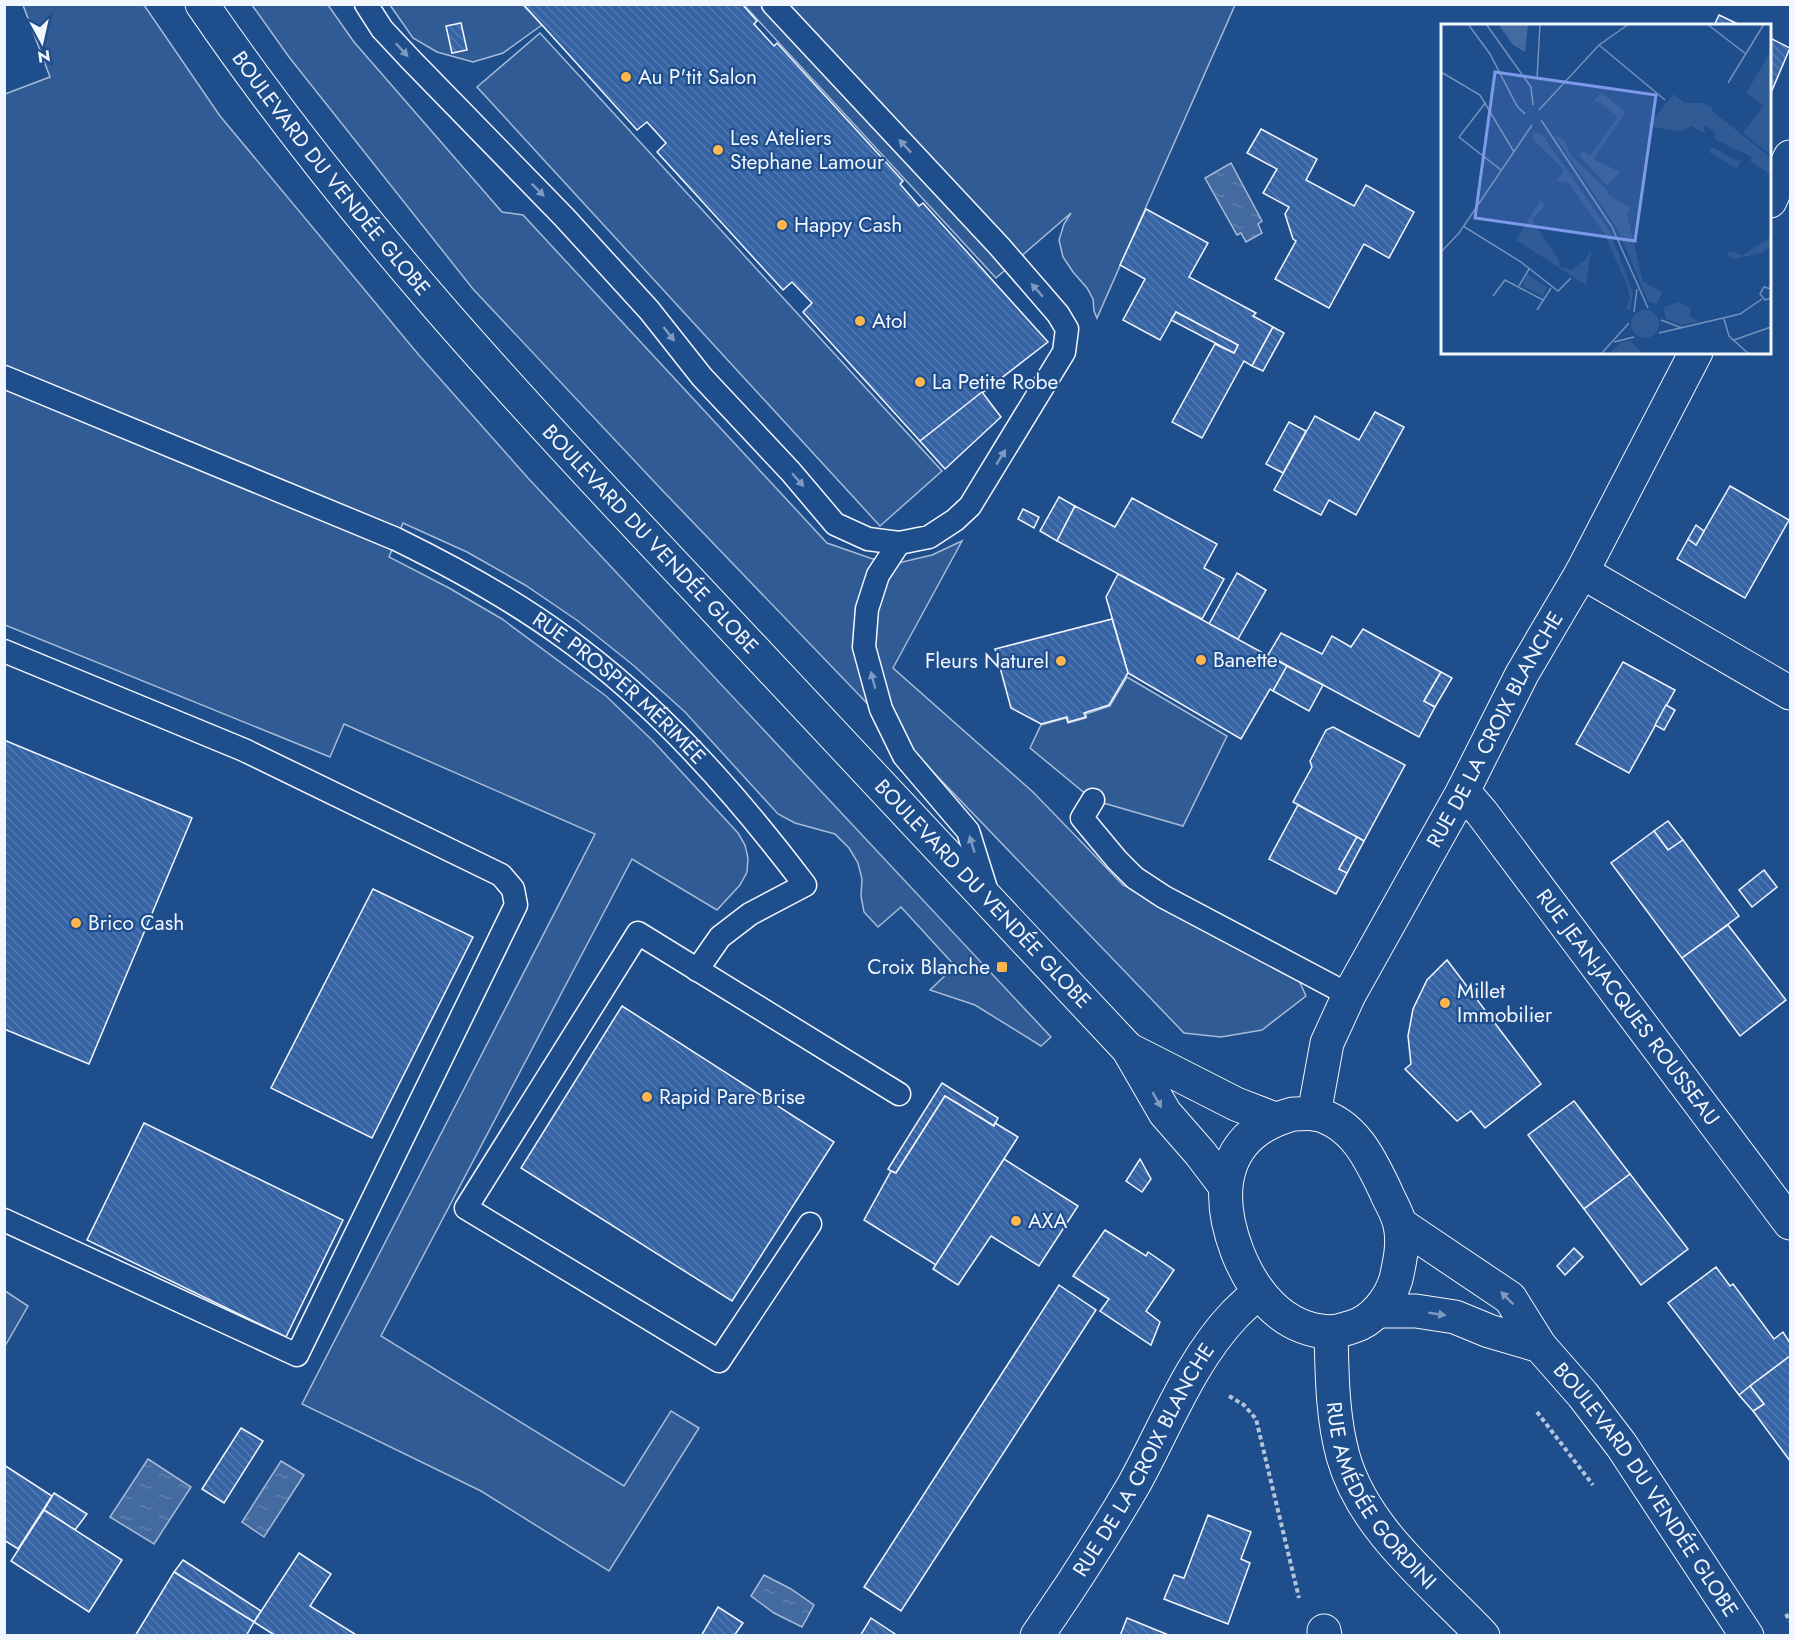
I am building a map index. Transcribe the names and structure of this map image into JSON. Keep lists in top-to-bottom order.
{
  "streets": {
    "main road": [
      "BOULEVARD DU VENDÉE GLOBE",
      "RUE DE LA CROIX BLANCHE",
      "RUE JEAN-JACQUES ROUSSEAU",
      "RUE AMÉDÉE GORDINI"
    ],
    "lane": ["RUE PROSPER MÉRIMÉE"]
  },
  "crossings": [
    ["BOULEVARD DU VENDÉE GLOBE", "RUE DE LA CROIX BLANCHE"],
    ["BOULEVARD DU VENDÉE GLOBE", "RUE AMÉDÉE GORDINI"],
    ["RUE DE LA CROIX BLANCHE", "RUE JEAN-JACQUES ROUSSEAU"],
    ["RUE DE LA CROIX BLANCHE", "RUE AMÉDÉE GORDINI"]
  ],
  "places": {
    "other": [
      "Au P'tit Salon",
      "Les Ateliers Stephane Lamour",
      "Happy Cash",
      "Atol",
      "La Petite Robe",
      "Banette",
      "Fleurs Naturel",
      "Brico Cash",
      "Millet Immobilier",
      "Rapid Pare Brise",
      "AXA"
    ],
    "transit": ["Croix Blanche"]
  },
  "north": "bottom"
}
